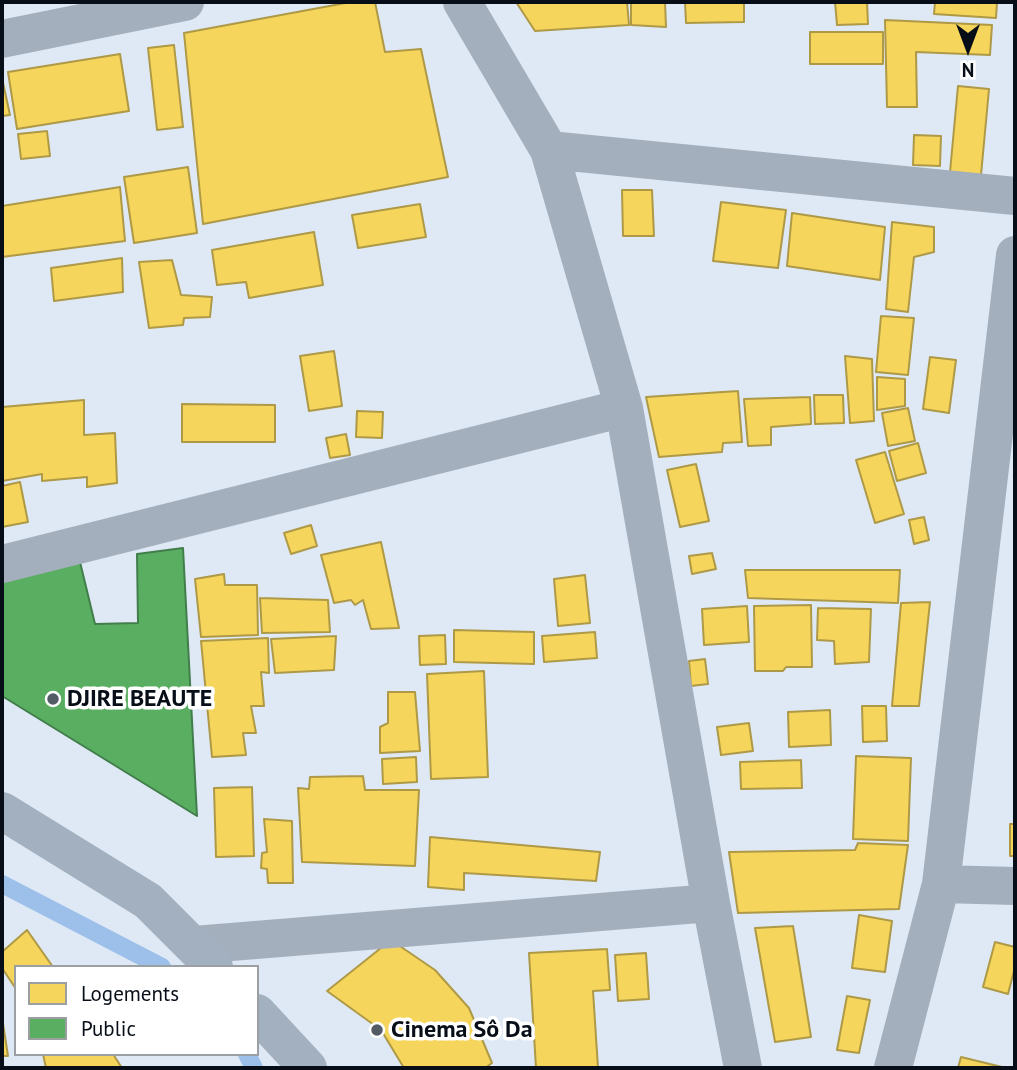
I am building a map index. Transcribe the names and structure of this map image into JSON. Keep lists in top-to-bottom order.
{
  "places": ["DJIRE BEAUTE", "Cinema Sô Da"],
  "legend": ["Logements", "Public"],
  "north": "bottom"
}
